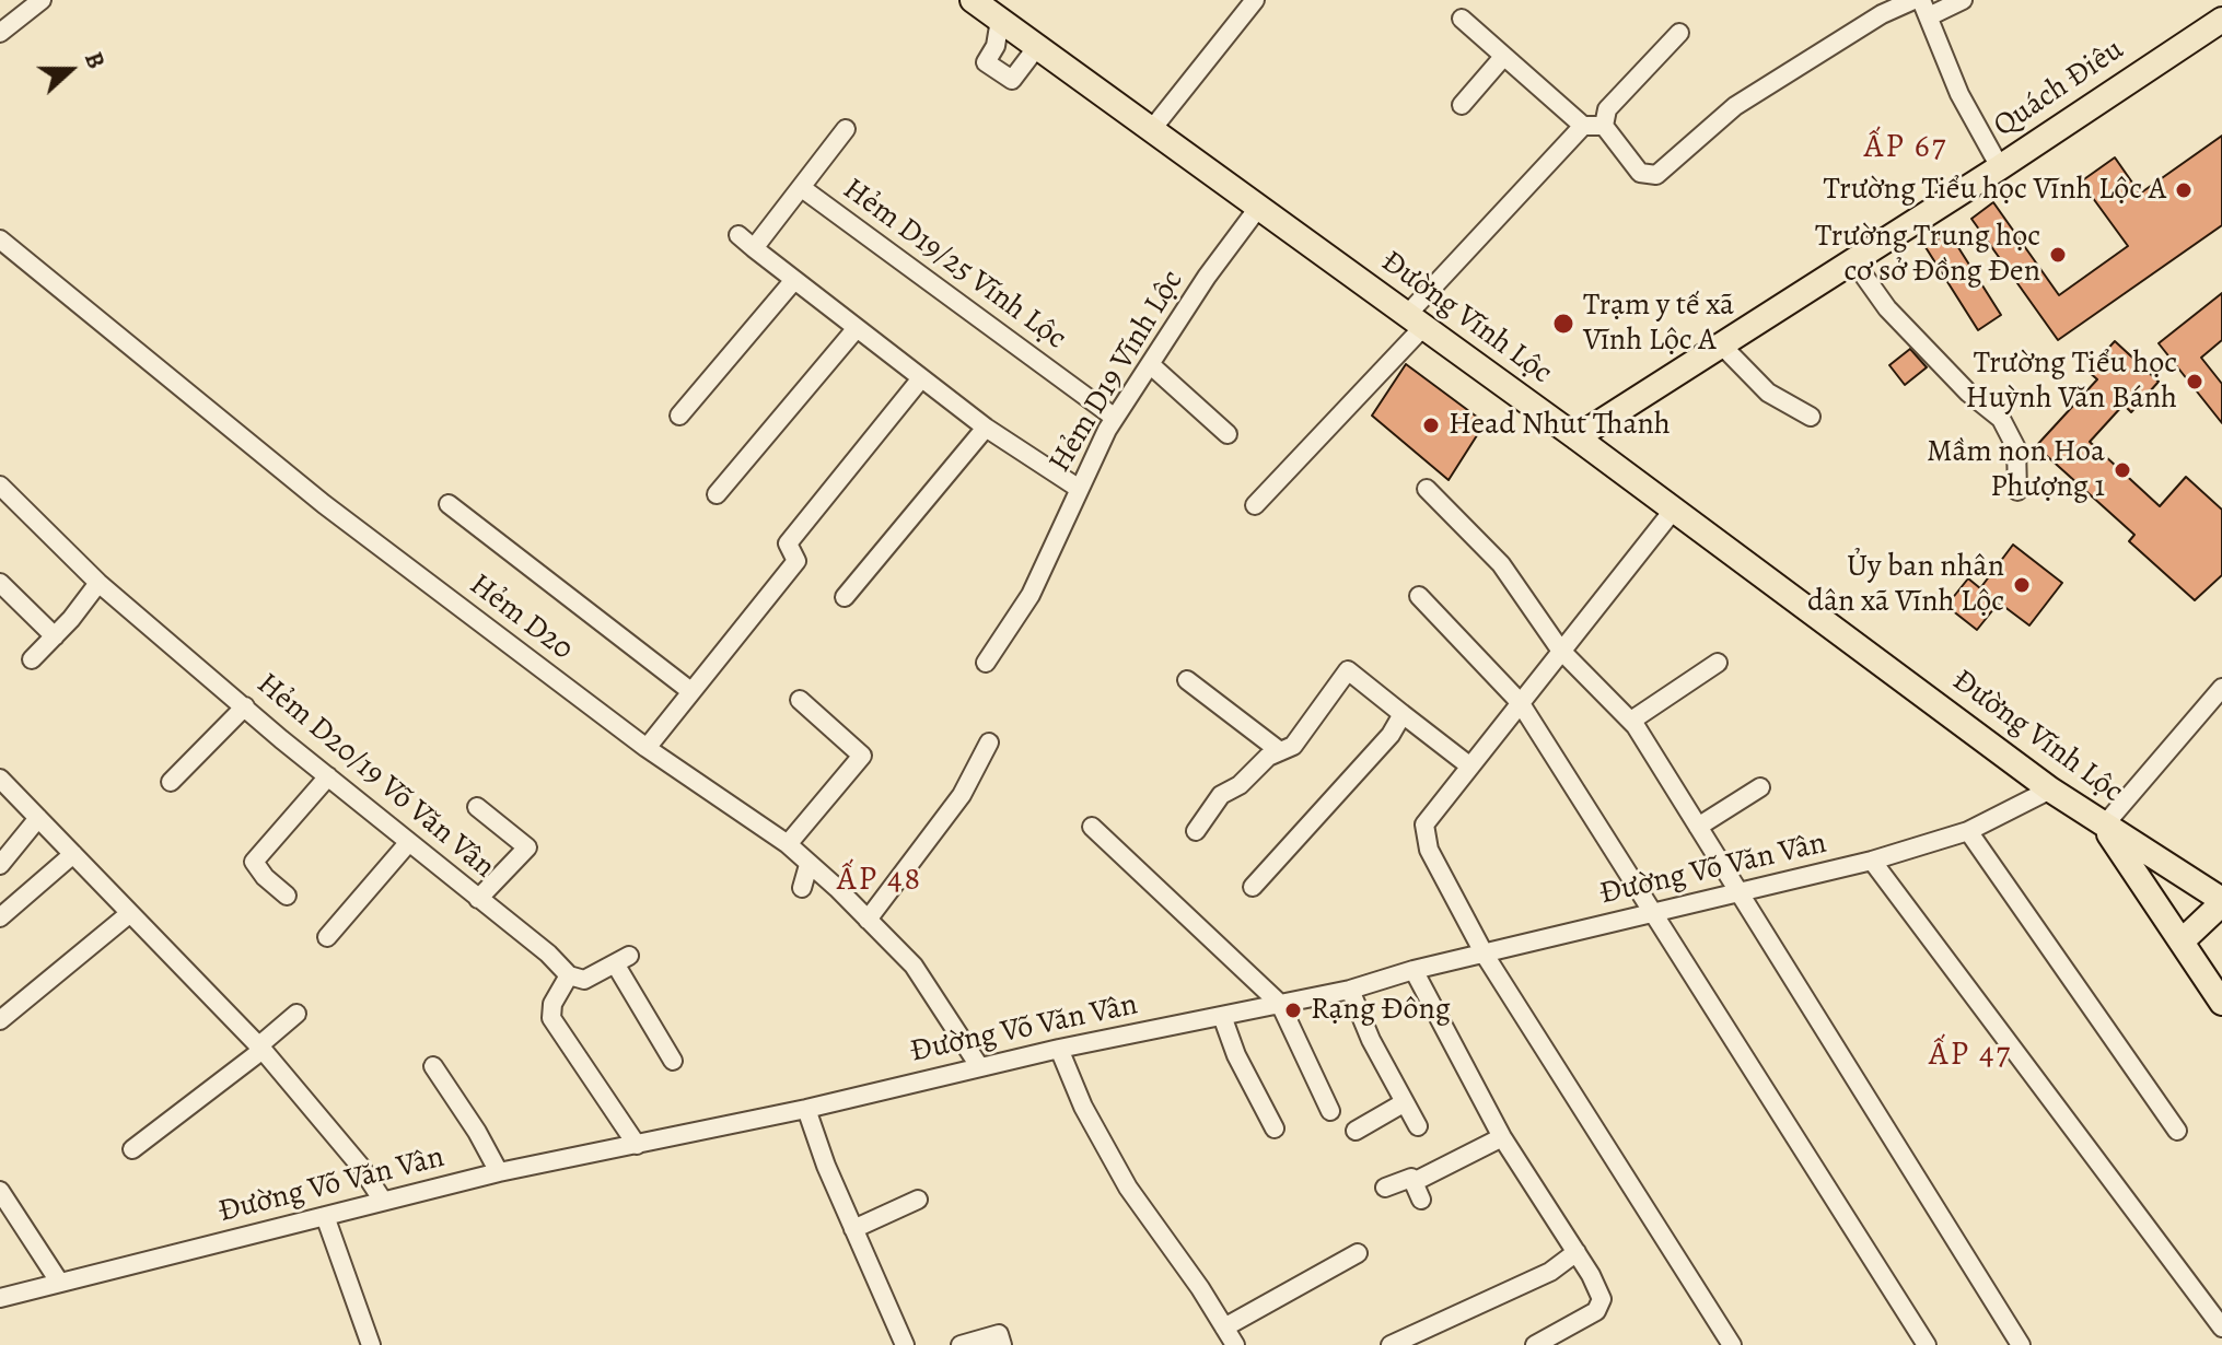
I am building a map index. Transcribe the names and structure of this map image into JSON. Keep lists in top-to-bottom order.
{
  "streets": {
    "main road": ["Quách Điêu", "Đường Vĩnh Lộc"],
    "street": [
      "Hẻm D19/25 Vĩnh Lộc",
      "Hẻm D19 Vĩnh Lộc",
      "Hẻm D20",
      "Hẻm D20/19 Võ Văn Vân",
      "Đường Võ Văn Vân"
    ]
  },
  "crossings": [
    ["Quách Điêu", "Đường Vĩnh Lộc"],
    ["Hẻm D19/25 Vĩnh Lộc", "Hẻm D19 Vĩnh Lộc"],
    ["Đường Vĩnh Lộc", "Hẻm D19 Vĩnh Lộc"],
    ["Đường Vĩnh Lộc", "Đường Võ Văn Vân"],
    ["Hẻm D20", "Đường Võ Văn Vân"]
  ],
  "districts": ["ẤP 67", "ẤP 48", "ẤP 47"],
  "places": [
    "Trường Tiểu học Vĩnh Lộc A",
    "Trường Trung học cơ sở Đồng Đen",
    "Trạm y tế xã Vĩnh Lộc A",
    "Trường Tiểu học Huỳnh Văn Bánh",
    "Head Nhut Thanh",
    "Mầm non Hoa Phượng 1",
    "Ủy ban nhân dân xã Vĩnh Lộc",
    "Rạng Đông"
  ],
  "north": "right"
}
